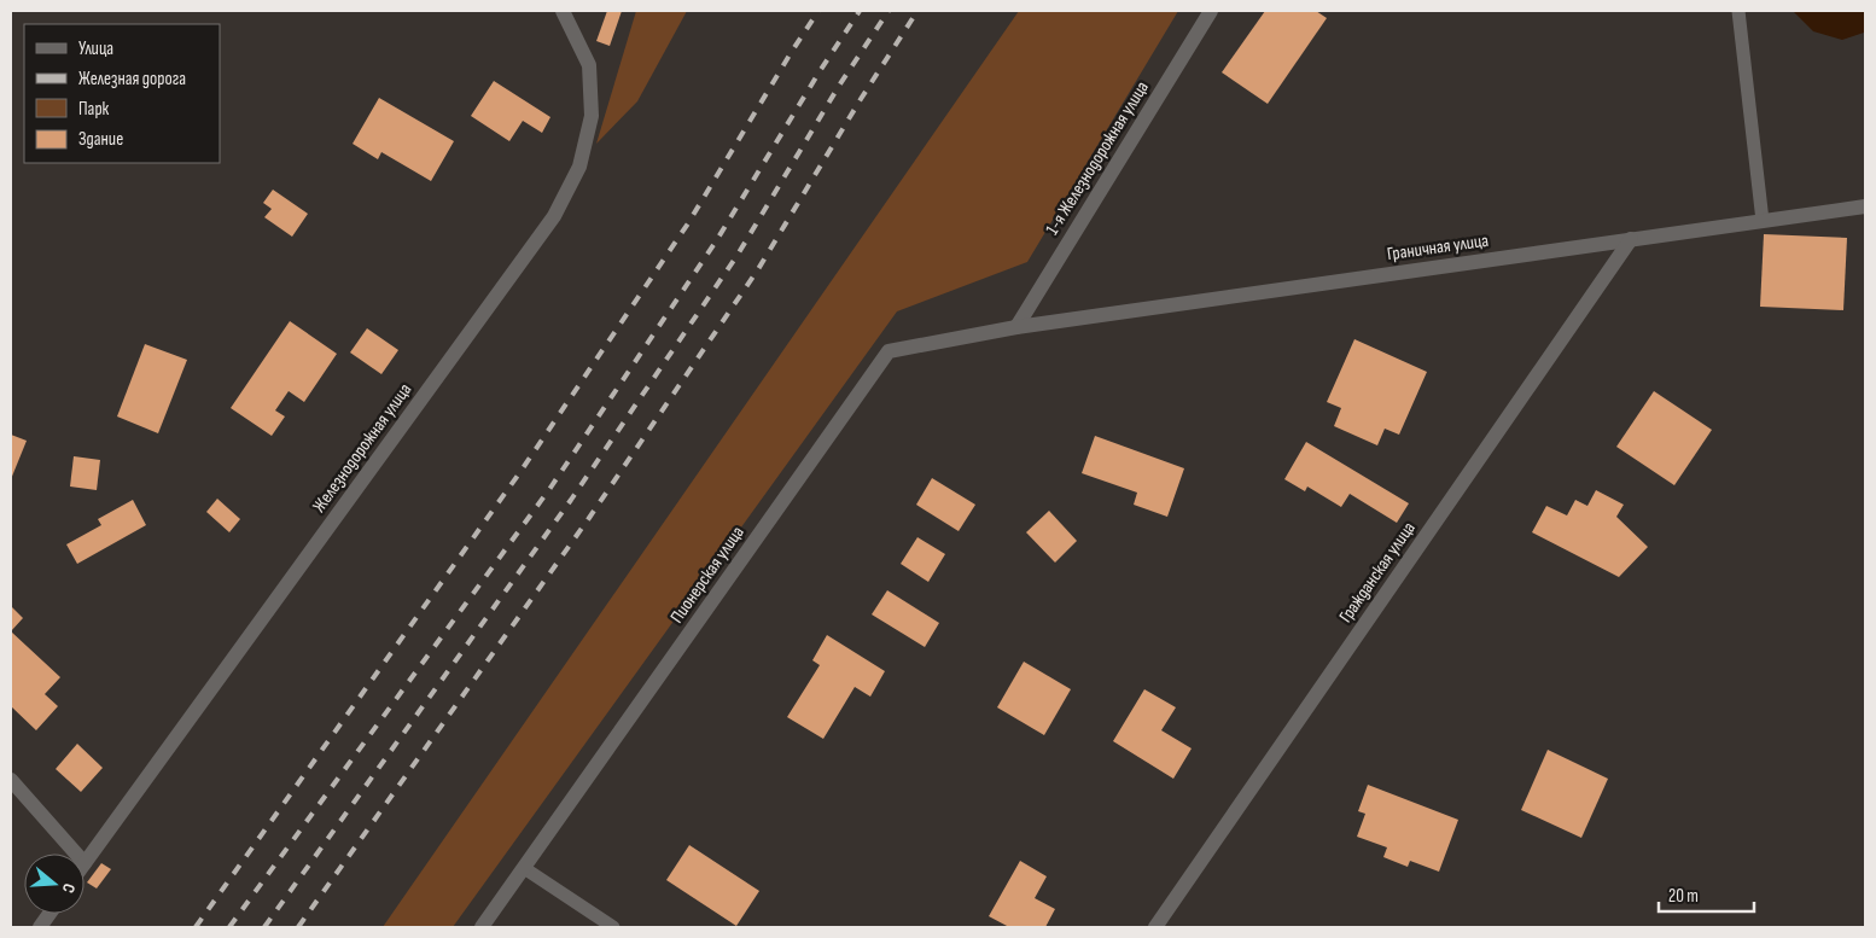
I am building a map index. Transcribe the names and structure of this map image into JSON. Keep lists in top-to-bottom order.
{
  "streets": {
    "street": [
      "1-я Железнодорожная улица",
      "Граничная улица",
      "Железнодорожная улица",
      "Гражданская улица",
      "Пионерская улица"
    ]
  },
  "crossings": [
    ["1-я Железнодорожная улица", "Граничная улица"],
    ["1-я Железнодорожная улица", "Пионерская улица"],
    ["Граничная улица", "Гражданская улица"],
    ["Граничная улица", "Пионерская улица"]
  ],
  "legend": [
    "Улица",
    "Железная дорога",
    "Парк",
    "Здание"
  ],
  "scale_bar": "20 m",
  "north": "right"
}
